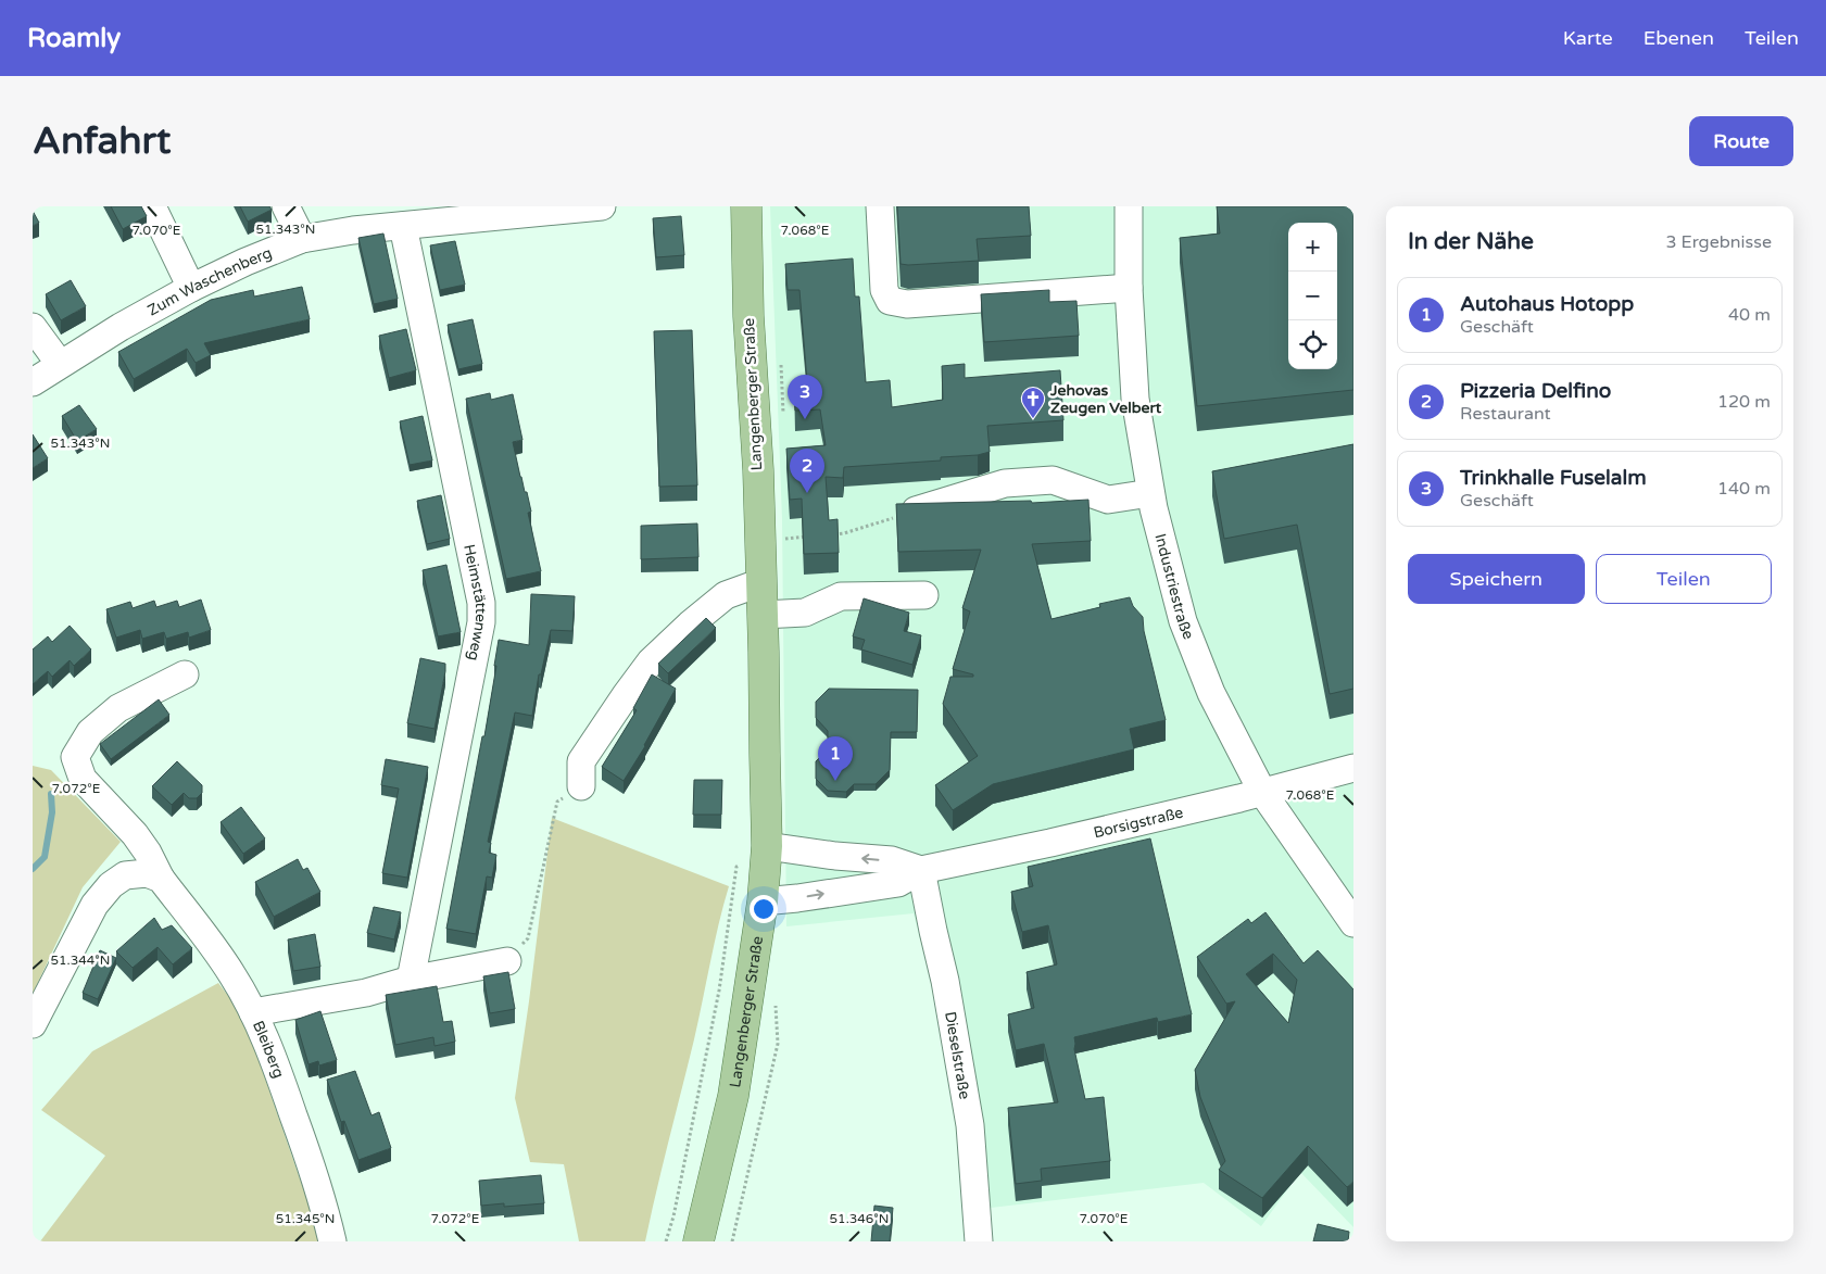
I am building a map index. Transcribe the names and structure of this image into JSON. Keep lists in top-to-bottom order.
{
  "streets": {
    "main road": ["Langenberger Straße"],
    "street": [
      "Zum Waschenberg",
      "Industriestraße",
      "Heimstättenweg",
      "Borsigstraße",
      "Bleiberg",
      "Dieselstraße"
    ]
  },
  "crossings": [
    ["Zum Waschenberg", "Heimstättenweg"],
    ["Langenberger Straße", "Borsigstraße"],
    ["Industriestraße", "Borsigstraße"],
    ["Borsigstraße", "Dieselstraße"]
  ],
  "places": {
    "church": ["Jehovas Zeugen Velbert"]
  },
  "page": {
    "header": "Roamly",
    "nav": ["Karte", "Ebenen", "Teilen"],
    "buttons": [
      "Route",
      ["Speichern", "Teilen"]
    ],
    "title": "Anfahrt",
    "heading": ["In der Nähe", "3 Ergebnisse"],
    "map_buttons": ["+", "−"],
    "list": [
      {
        "mark": "1",
        "name": "Autohaus Hotopp",
        "note": "Geschäft",
        "value": "40 m"
      },
      {
        "mark": "2",
        "name": "Pizzeria Delfino",
        "note": "Restaurant",
        "value": "120 m"
      },
      {
        "mark": "3",
        "name": "Trinkhalle Fuselalm",
        "note": "Geschäft",
        "value": "140 m"
      }
    ],
    "pins": ["3", "2", "1"]
  },
  "coordinates": [
    "51.343°N",
    "7.068°E",
    "7.070°E",
    "7.072°E",
    "51.344°N",
    "51.345°N",
    "51.346°N"
  ]
}
